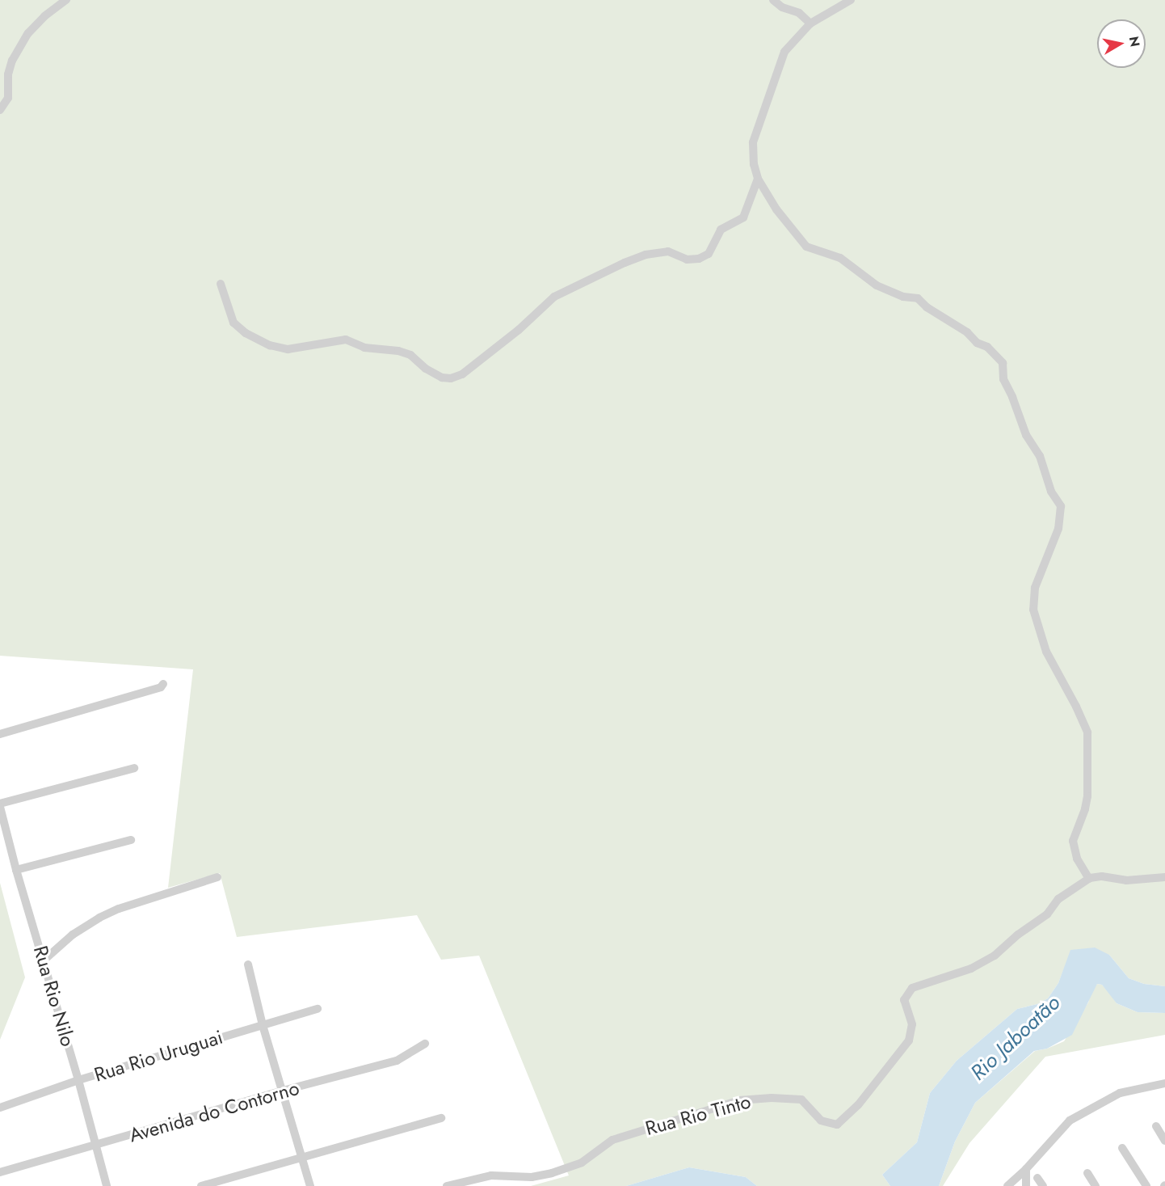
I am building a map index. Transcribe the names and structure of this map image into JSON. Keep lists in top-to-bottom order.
{
  "streets": {
    "street": [
      "Rua Rio Nilo",
      "Rua Rio Uruguai",
      "Avenida do Contorno",
      "Rua Rio Tinto"
    ]
  },
  "crossings": [
    ["Rua Rio Nilo", "Rua Rio Uruguai"],
    ["Rua Rio Nilo", "Avenida do Contorno"]
  ],
  "water": ["Rio Jaboatão"],
  "north": "right"
}
